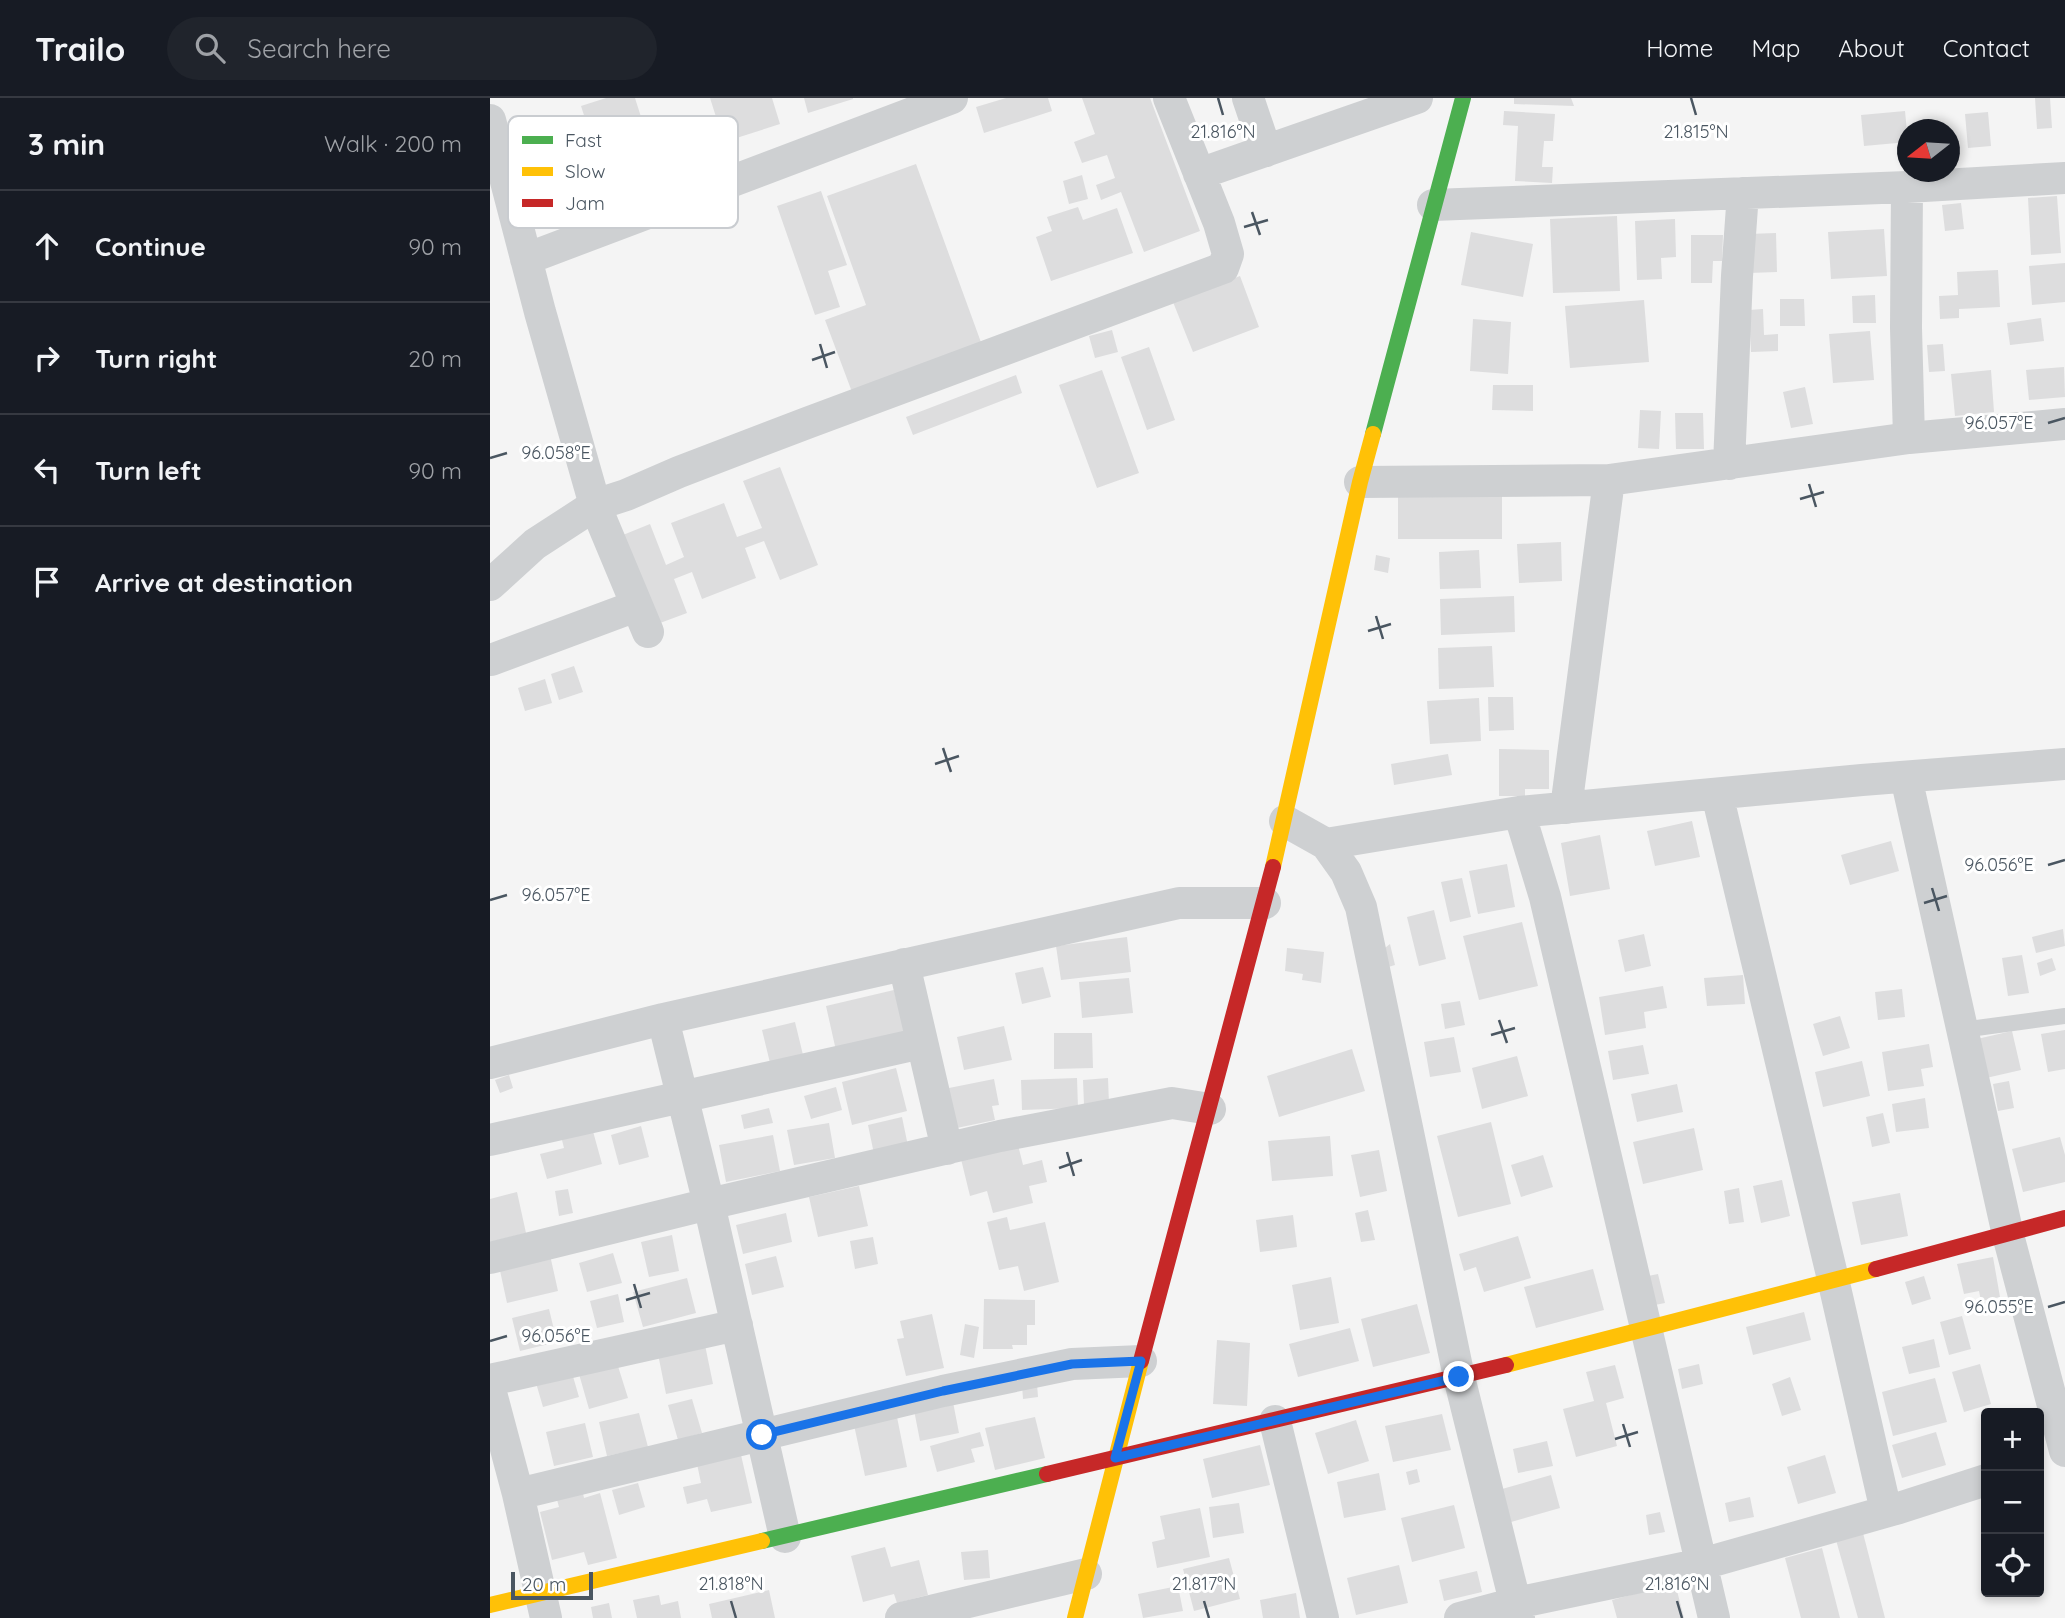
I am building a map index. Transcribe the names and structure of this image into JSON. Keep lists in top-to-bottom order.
{
  "legend": ["Fast", "Slow", "Jam"],
  "scale_bar": "20 m",
  "north": "left",
  "page": {
    "header": "Trailo",
    "search": "Search here",
    "nav": [
      "Home",
      "Map",
      "About",
      "Contact"
    ],
    "heading": ["3 min", "Walk · 200 m"],
    "list": [
      ["Continue", "90 m"],
      ["Turn right", "20 m"],
      ["Turn left", "90 m"],
      "Arrive at destination"
    ],
    "map_buttons": ["+", "−"],
    "scale": "20 m"
  },
  "coordinates": [
    "21.816°N",
    "21.815°N",
    "96.057°E",
    "96.058°E",
    "96.056°E",
    "96.055°E",
    "21.818°N",
    "21.817°N"
  ]
}
